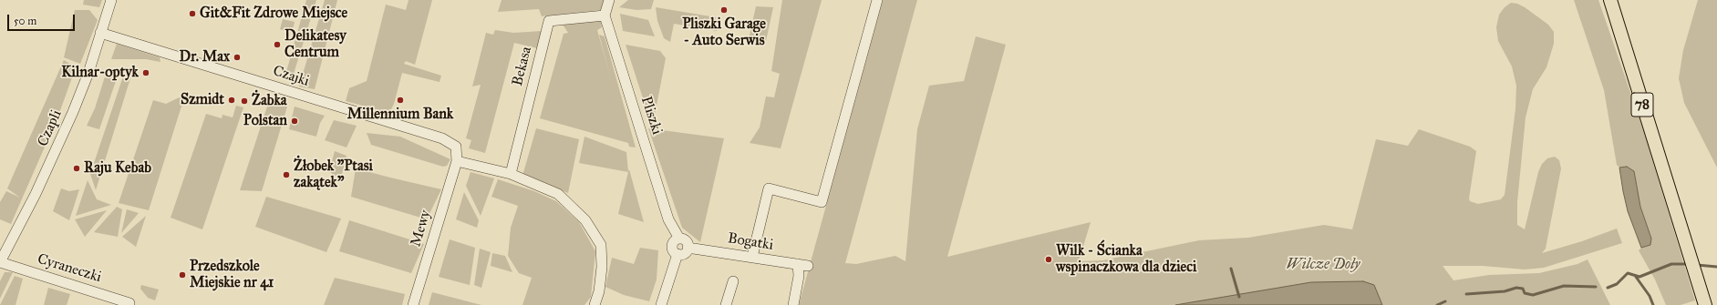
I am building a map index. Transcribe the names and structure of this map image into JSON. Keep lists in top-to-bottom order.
{
  "streets": {
    "main road": ["78"],
    "street": [
      "Bekasa",
      "Czajki",
      "Pliszki",
      "Czapli",
      "Mewy",
      "Bogatki",
      "Cyraneczki"
    ]
  },
  "crossings": [
    ["Bekasa", "Pliszki"],
    ["Czajki", "Czapli"],
    ["Czajki", "Mewy"],
    ["Pliszki", "Bogatki"],
    ["Czapli", "Cyraneczki"]
  ],
  "parks": ["Wilcze Doły"],
  "places": [
    "Pliszki Garage - Auto Serwis",
    "Git&Fit Zdrowe Miejsce",
    "Delikatesy Centrum",
    "Dr. Max",
    "Kilnar-optyk",
    "Szmidt",
    "Millennium Bank",
    "Żabka",
    "Polstan",
    "Raju Kebab",
    "Żłobek \"Ptasi zakątek\"",
    "Wilk - Ścianka wspinaczkowa dla dzieci",
    "Przedszkole Miejskie nr 41"
  ],
  "scale_bar": "50 m"
}
